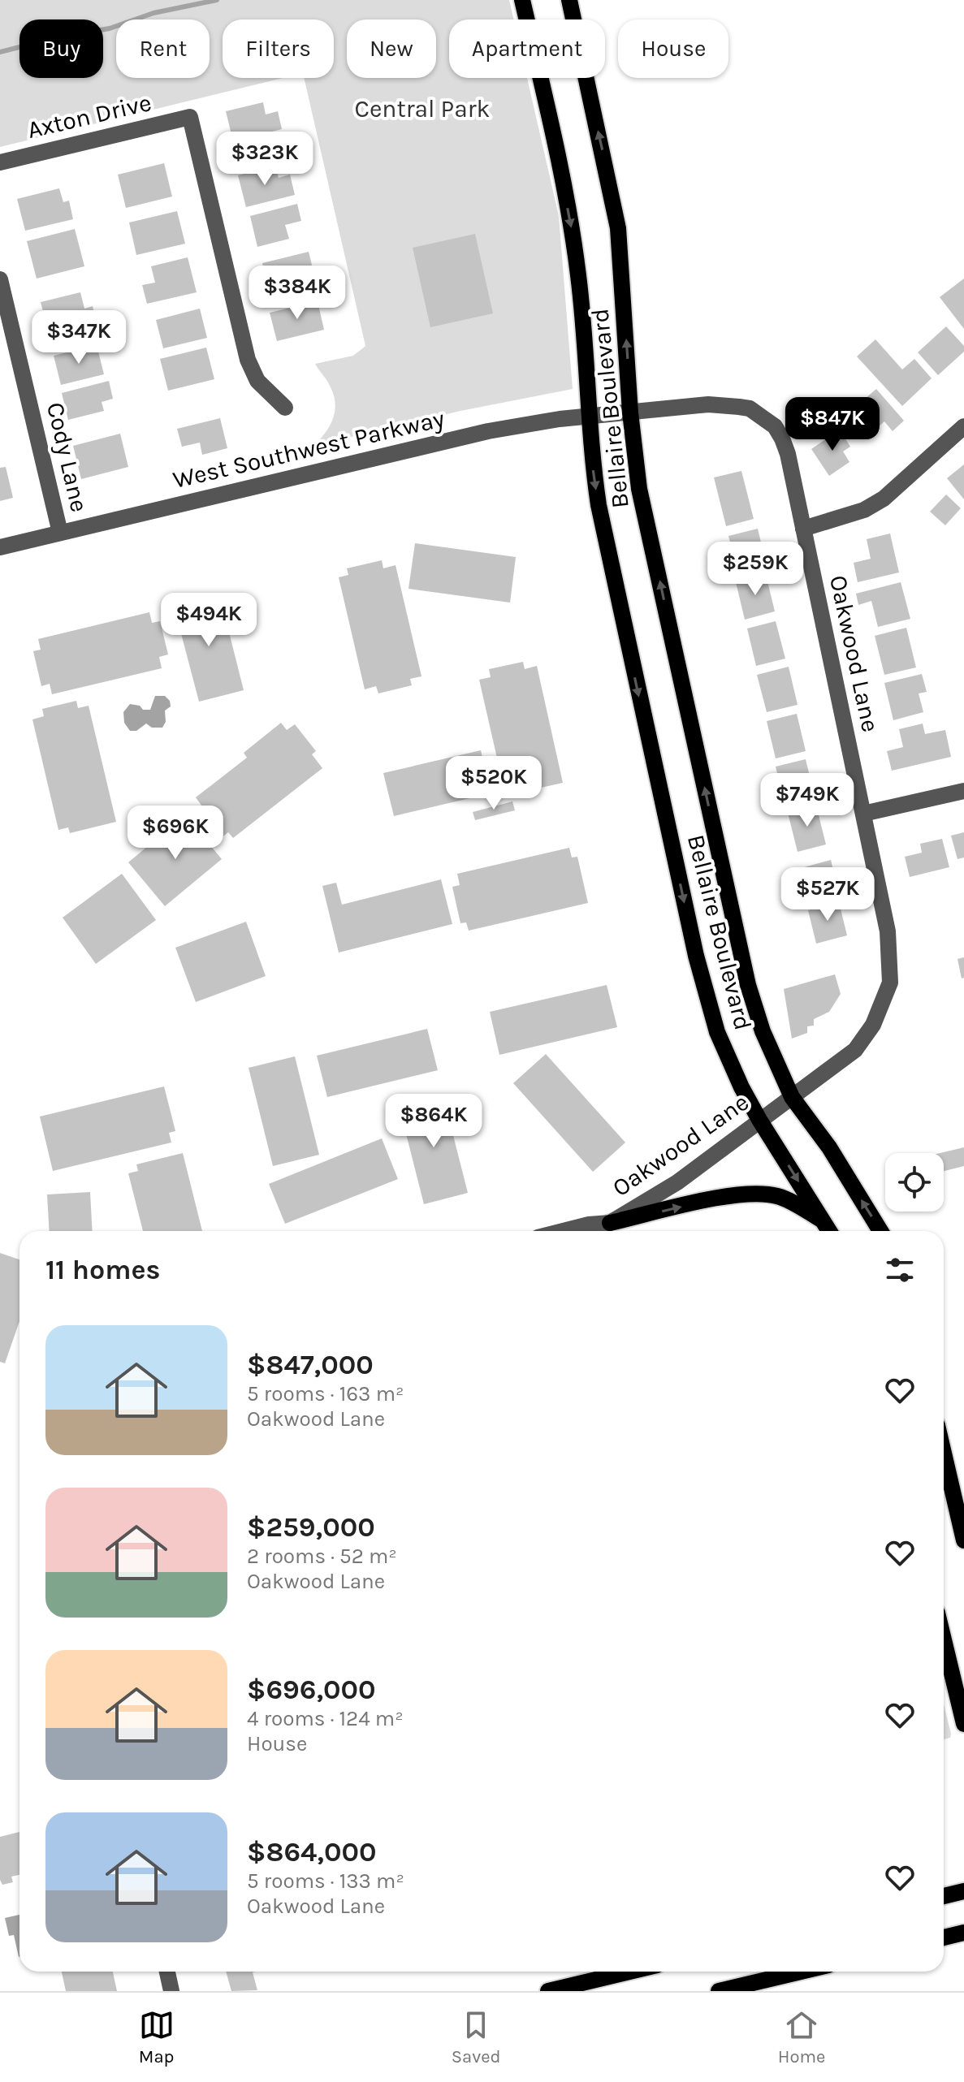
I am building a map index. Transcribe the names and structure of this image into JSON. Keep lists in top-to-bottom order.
{
  "streets": {
    "main road": ["Bellaire Boulevard"],
    "street": [
      "Axton Drive",
      "West Southwest Parkway",
      "Cody Lane",
      "Oakwood Lane"
    ]
  },
  "crossings": [
    ["Bellaire Boulevard", "West Southwest Parkway"],
    ["Bellaire Boulevard", "Oakwood Lane"],
    ["West Southwest Parkway", "Cody Lane"],
    ["West Southwest Parkway", "Oakwood Lane"]
  ],
  "parks": ["Central Park"],
  "page": {
    "chip": [
      "Buy",
      "Rent",
      "Filters",
      "New",
      "Apartment",
      "House"
    ],
    "price": [
      "$323K",
      "$384K",
      "$347K",
      "$847K",
      "$259K",
      "$494K",
      "$520K",
      "$749K",
      "$696K",
      "$527K",
      "$864K"
    ],
    "heading": "11 homes",
    "list": [
      {
        "name": "$847,000",
        "note": "5 rooms · 163 m² · Oakwood Lane"
      },
      {
        "name": "$259,000",
        "note": "2 rooms · 52 m² · Oakwood Lane"
      },
      {
        "name": "$696,000",
        "note": "4 rooms · 124 m² · House"
      },
      {
        "name": "$864,000",
        "note": "5 rooms · 133 m² · Oakwood Lane"
      }
    ],
    "tabs": ["Map", "Saved", "Home"]
  }
}
